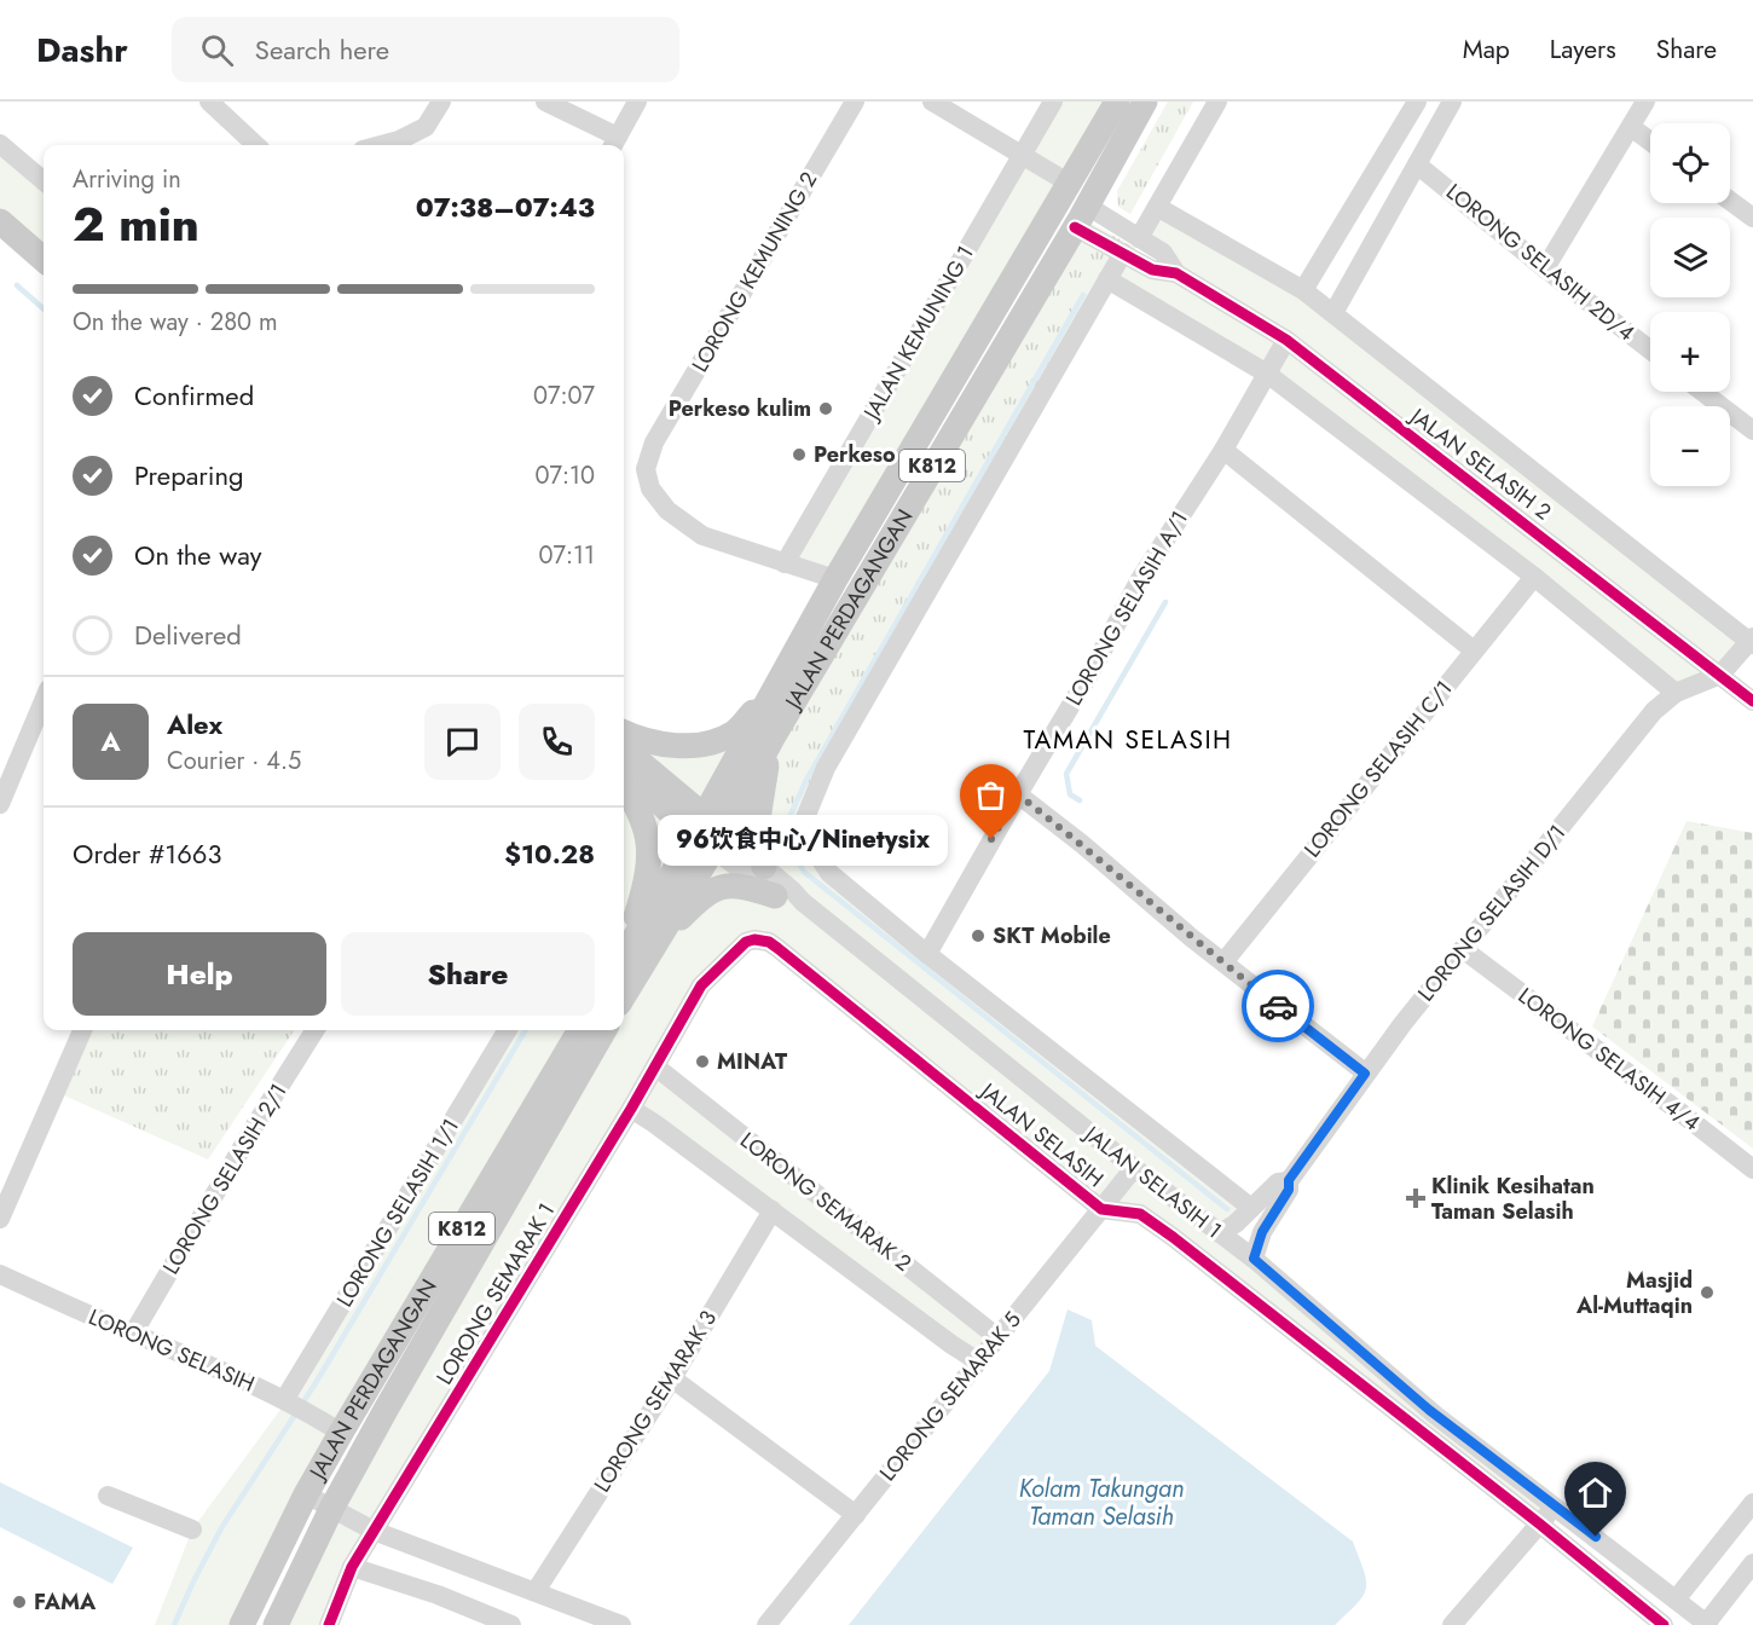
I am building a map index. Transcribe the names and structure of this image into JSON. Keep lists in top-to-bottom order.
{
  "streets": {
    "main road": ["K812", "JALAN PERDAGANGAN"],
    "street": [
      "LORONG SELASIH 2D/4",
      "LORONG KEMUNING 2",
      "JALAN KEMUNING 1",
      "JALAN SELASIH 2",
      "LORONG SELASIH A/1",
      "LORONG SELASIH C/1",
      "LORONG SELASIH D/1",
      "LORONG SELASIH 4/4",
      "JALAN SELASIH",
      "LORONG SELASIH 2/1",
      "JALAN SELASIH 1",
      "LORONG SEMARAK 2",
      "LORONG SELASIH 1/1",
      "LORONG SEMARAK 1",
      "LORONG SELASIH",
      "LORONG SEMARAK 5",
      "LORONG SEMARAK 3"
    ]
  },
  "crossings": [
    ["LORONG KEMUNING 2", "JALAN KEMUNING 1"],
    ["LORONG KEMUNING 2", "JALAN PERDAGANGAN"],
    ["JALAN SELASIH 2", "LORONG SELASIH A/1"],
    ["JALAN SELASIH 2", "LORONG SELASIH D/1"],
    ["JALAN PERDAGANGAN", "JALAN SELASIH 1"],
    ["JALAN PERDAGANGAN", "LORONG SELASIH"],
    ["LORONG SELASIH D/1", "LORONG SELASIH 4/4"],
    ["JALAN SELASIH", "LORONG SEMARAK 1"],
    ["JALAN SELASIH", "LORONG SEMARAK 5"],
    ["LORONG SELASIH 2/1", "LORONG SELASIH"],
    ["JALAN SELASIH 1", "LORONG SEMARAK 5"],
    ["LORONG SEMARAK 2", "LORONG SEMARAK 1"],
    ["LORONG SEMARAK 2", "LORONG SEMARAK 5"],
    ["LORONG SELASIH 1/1", "LORONG SELASIH"]
  ],
  "districts": ["TAMAN SELASIH"],
  "water": ["Kolam Takungan Taman Selasih"],
  "places": {
    "other": [
      "Perkeso kulim",
      "Perkeso",
      "96饮食中心/Ninetysix",
      "SKT Mobile",
      "MINAT",
      "Masjid Al-Muttaqin",
      "FAMA"
    ],
    "health": ["Klinik Kesihatan Taman Selasih"]
  },
  "page": {
    "header": "Dashr",
    "search": "Search here",
    "nav": ["Map", "Layers", "Share"],
    "map_buttons": ["+", "−"],
    "heading": ["2 min", "Arriving in", "07:38–07:43"],
    "panel": [
      "Alex",
      "Courier · 4.5",
      "Order #1663",
      "$10.28"
    ],
    "bar": "On the way · 280 m",
    "list": [
      ["Confirmed", "07:07"],
      ["Preparing", "07:10"],
      ["On the way", "07:11"],
      "Delivered"
    ],
    "round": "A",
    "bubble": "96饮食中心/Ninetysix",
    "buttons": ["Help", "Share"]
  }
}
